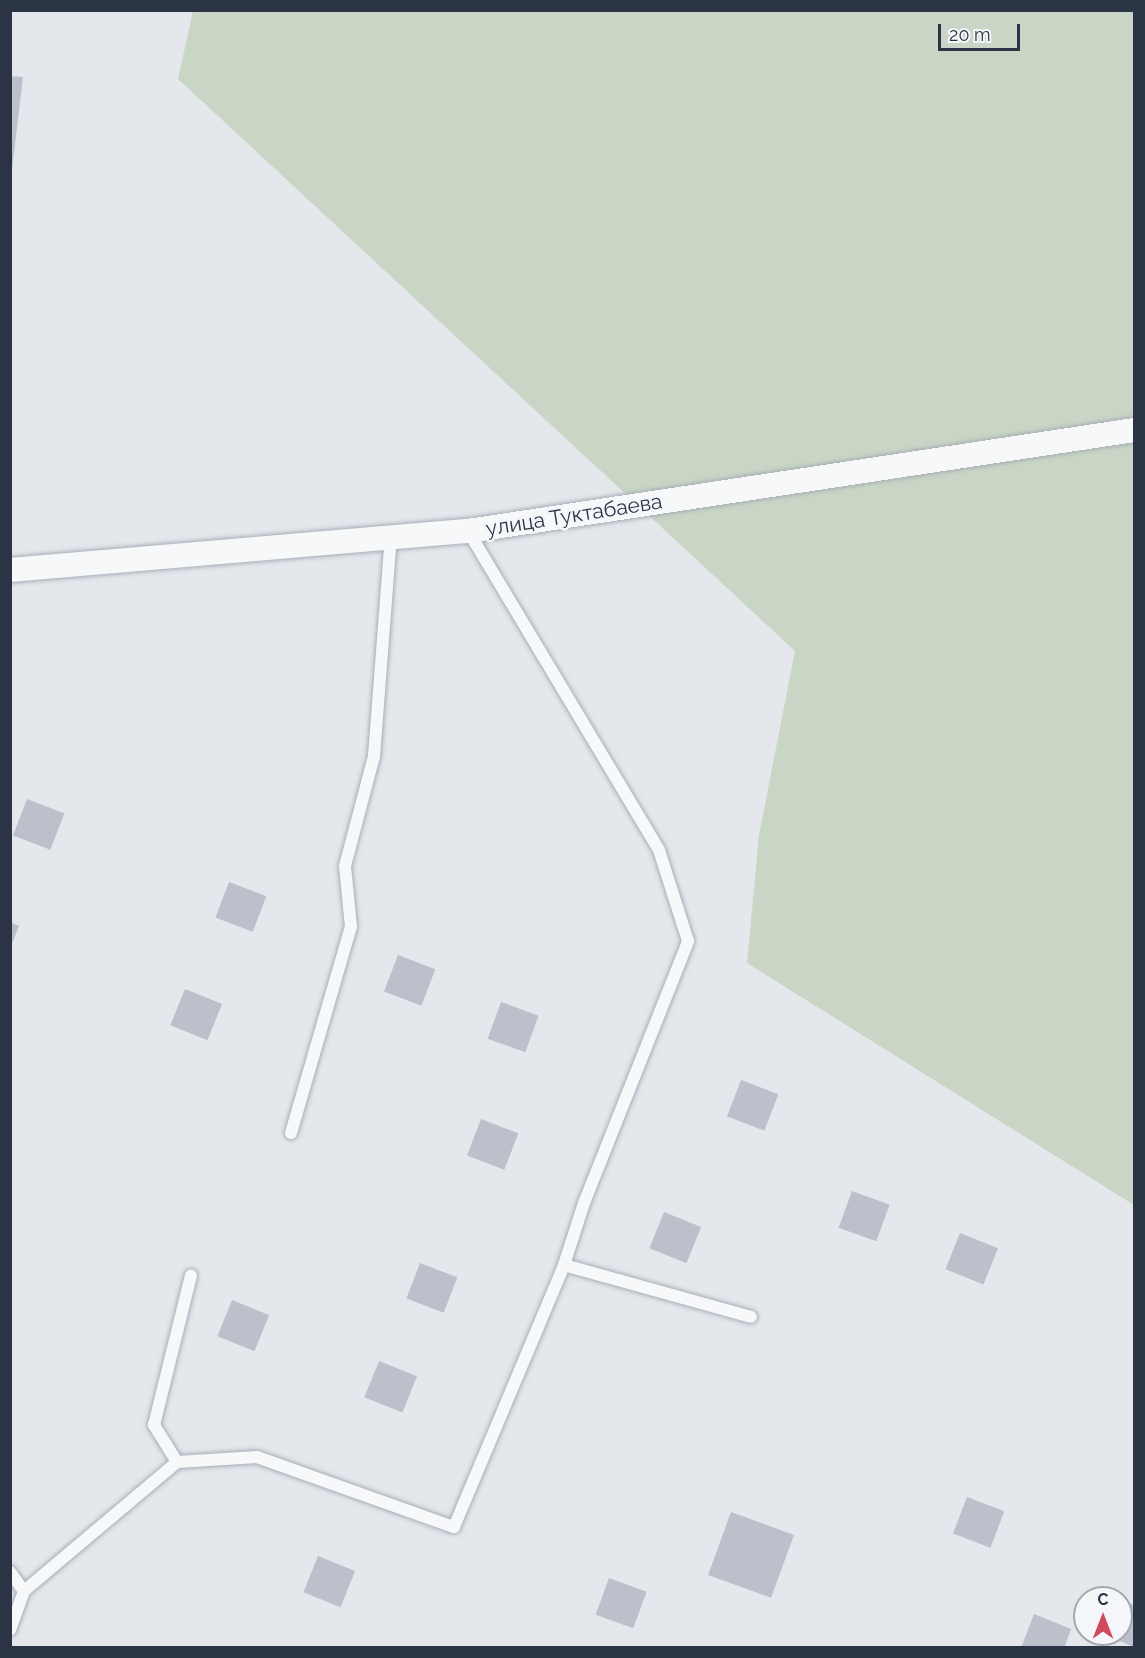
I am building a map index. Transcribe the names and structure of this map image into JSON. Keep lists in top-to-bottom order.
{
  "streets": {
    "street": ["улица Туктабаева"]
  },
  "scale_bar": "20 m",
  "north": "top"
}
